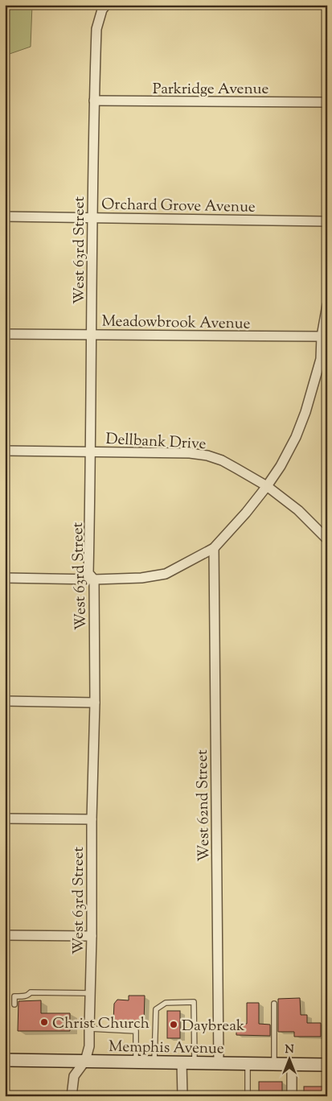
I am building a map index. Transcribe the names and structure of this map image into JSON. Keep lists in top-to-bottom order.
{
  "streets": {
    "main road": ["Memphis Avenue"],
    "street": [
      "Parkridge Avenue",
      "Orchard Grove Avenue",
      "West 63rd Street",
      "Meadowbrook Avenue",
      "Dellbank Drive",
      "West 62nd Street"
    ]
  },
  "crossings": [
    ["Parkridge Avenue", "West 63rd Street"],
    ["Orchard Grove Avenue", "West 63rd Street"],
    ["West 63rd Street", "Meadowbrook Avenue"],
    ["West 63rd Street", "Dellbank Drive"],
    ["West 63rd Street", "Memphis Avenue"],
    ["West 62nd Street", "Memphis Avenue"]
  ],
  "places": ["Christ Church", "Daybreak"],
  "north": "top"
}
